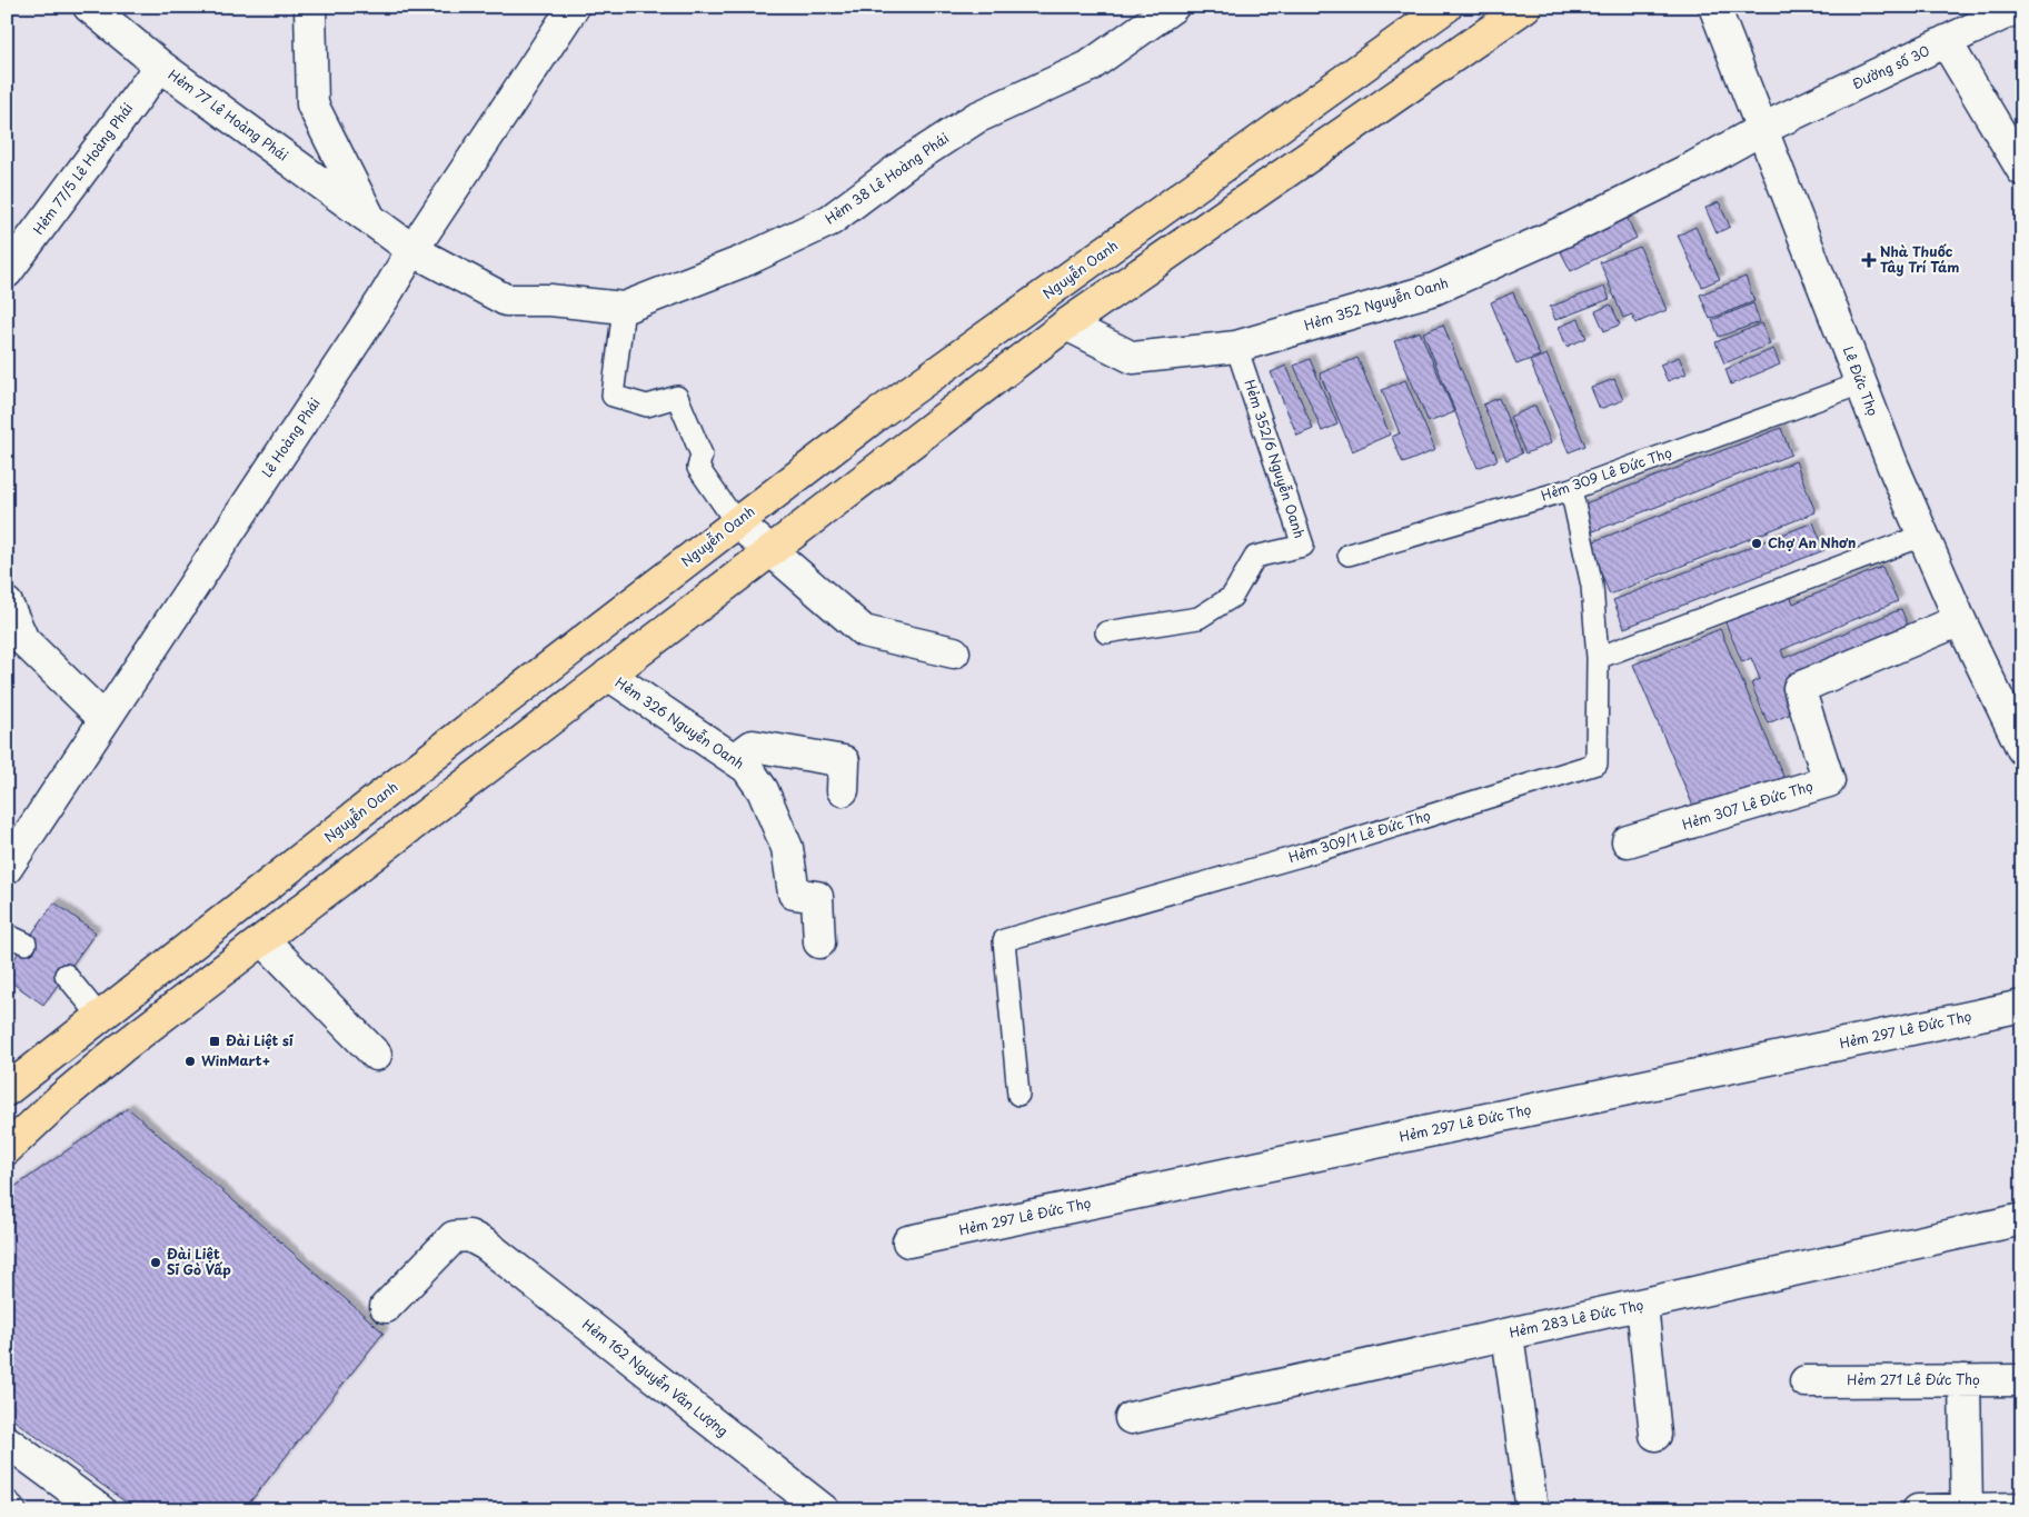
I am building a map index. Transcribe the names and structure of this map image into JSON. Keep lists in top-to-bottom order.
{
  "streets": {
    "main road": ["Nguyễn Oanh"],
    "street": [
      "Đường số 30",
      "Hẻm 77 Lê Hoàng Phái",
      "Hẻm 77/5 Lê Hoàng Phái",
      "Hẻm 38 Lê Hoàng Phái",
      "Hẻm 352 Nguyễn Oanh",
      "Lê Đức Thọ",
      "Lê Hoàng Phái",
      "Hẻm 326 Nguyễn Oanh",
      "Hẻm 307 Lê Đức Thọ",
      "Hẻm 297 Lê Đức Thọ",
      "Hẻm 283 Lê Đức Thọ",
      "Hẻm 162 Nguyễn Văn Lượng",
      "Hẻm 271 Lê Đức Thọ"
    ],
    "lane": ["Hẻm 352/6 Nguyễn Oanh", "Hẻm 309 Lê Đức Thọ", "Hẻm 309/1 Lê Đức Thọ"]
  },
  "crossings": [
    ["Đường số 30", "Hẻm 352 Nguyễn Oanh"],
    ["Đường số 30", "Lê Đức Thọ"],
    ["Hẻm 77 Lê Hoàng Phái", "Hẻm 77/5 Lê Hoàng Phái"],
    ["Hẻm 77 Lê Hoàng Phái", "Hẻm 38 Lê Hoàng Phái"],
    ["Hẻm 77 Lê Hoàng Phái", "Lê Hoàng Phái"],
    ["Hẻm 38 Lê Hoàng Phái", "Lê Hoàng Phái"],
    ["Hẻm 352 Nguyễn Oanh", "Lê Đức Thọ"],
    ["Hẻm 352 Nguyễn Oanh", "Hẻm 352/6 Nguyễn Oanh"],
    ["Lê Đức Thọ", "Hẻm 309 Lê Đức Thọ"],
    ["Lê Đức Thọ", "Hẻm 307 Lê Đức Thọ"],
    ["Hẻm 309 Lê Đức Thọ", "Hẻm 309/1 Lê Đức Thọ"]
  ],
  "places": {
    "health": ["Nhà Thuốc Tây Trí Tám"],
    "other": ["Chợ An Nhơn", "WinMart+", "Đài Liệt Sĩ Gò Vấp"],
    "transit": ["Đài Liệt sĩ"]
  }
}
